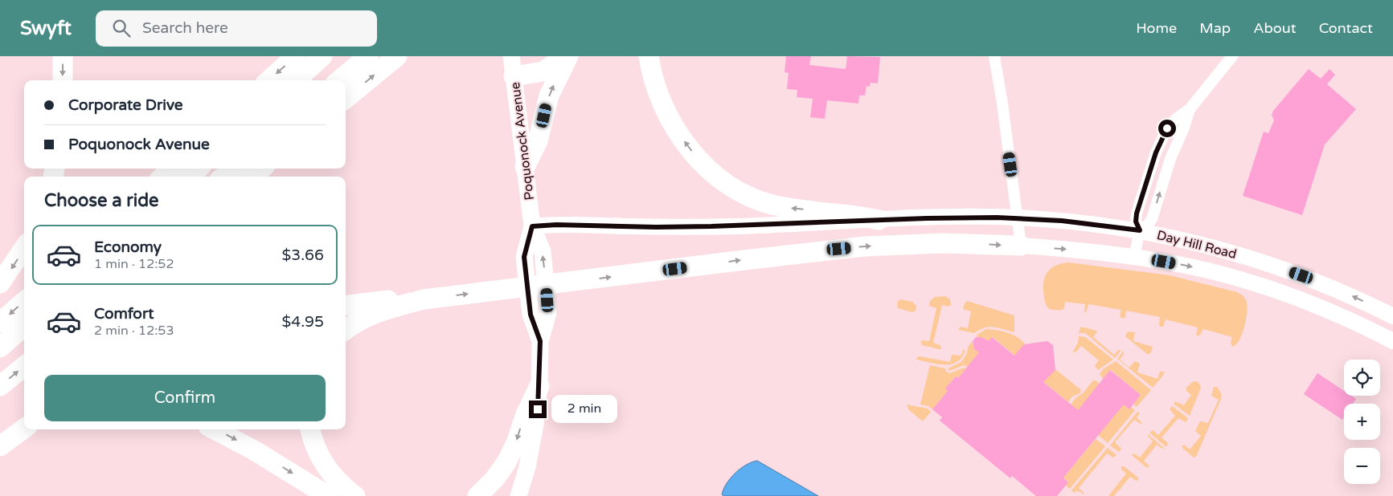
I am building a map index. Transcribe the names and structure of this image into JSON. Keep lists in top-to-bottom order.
{
  "streets": {
    "main road": ["Poquonock Avenue", "Day Hill Road"]
  },
  "crossings": [
    ["Poquonock Avenue", "Day Hill Road"]
  ],
  "page": {
    "header": "Swyft",
    "search": "Search here",
    "nav": [
      "Home",
      "Map",
      "About",
      "Contact"
    ],
    "banner": ["Corporate Drive", "Poquonock Avenue"],
    "heading": "Choose a ride",
    "list": [
      {
        "name": "Economy",
        "note": "1 min · 12:52",
        "value": "$3.66"
      },
      {
        "name": "Comfort",
        "note": "2 min · 12:53",
        "value": "$4.95"
      }
    ],
    "map_buttons": ["+", "−"],
    "buttons": "Confirm",
    "bubble": "2 min"
  }
}
